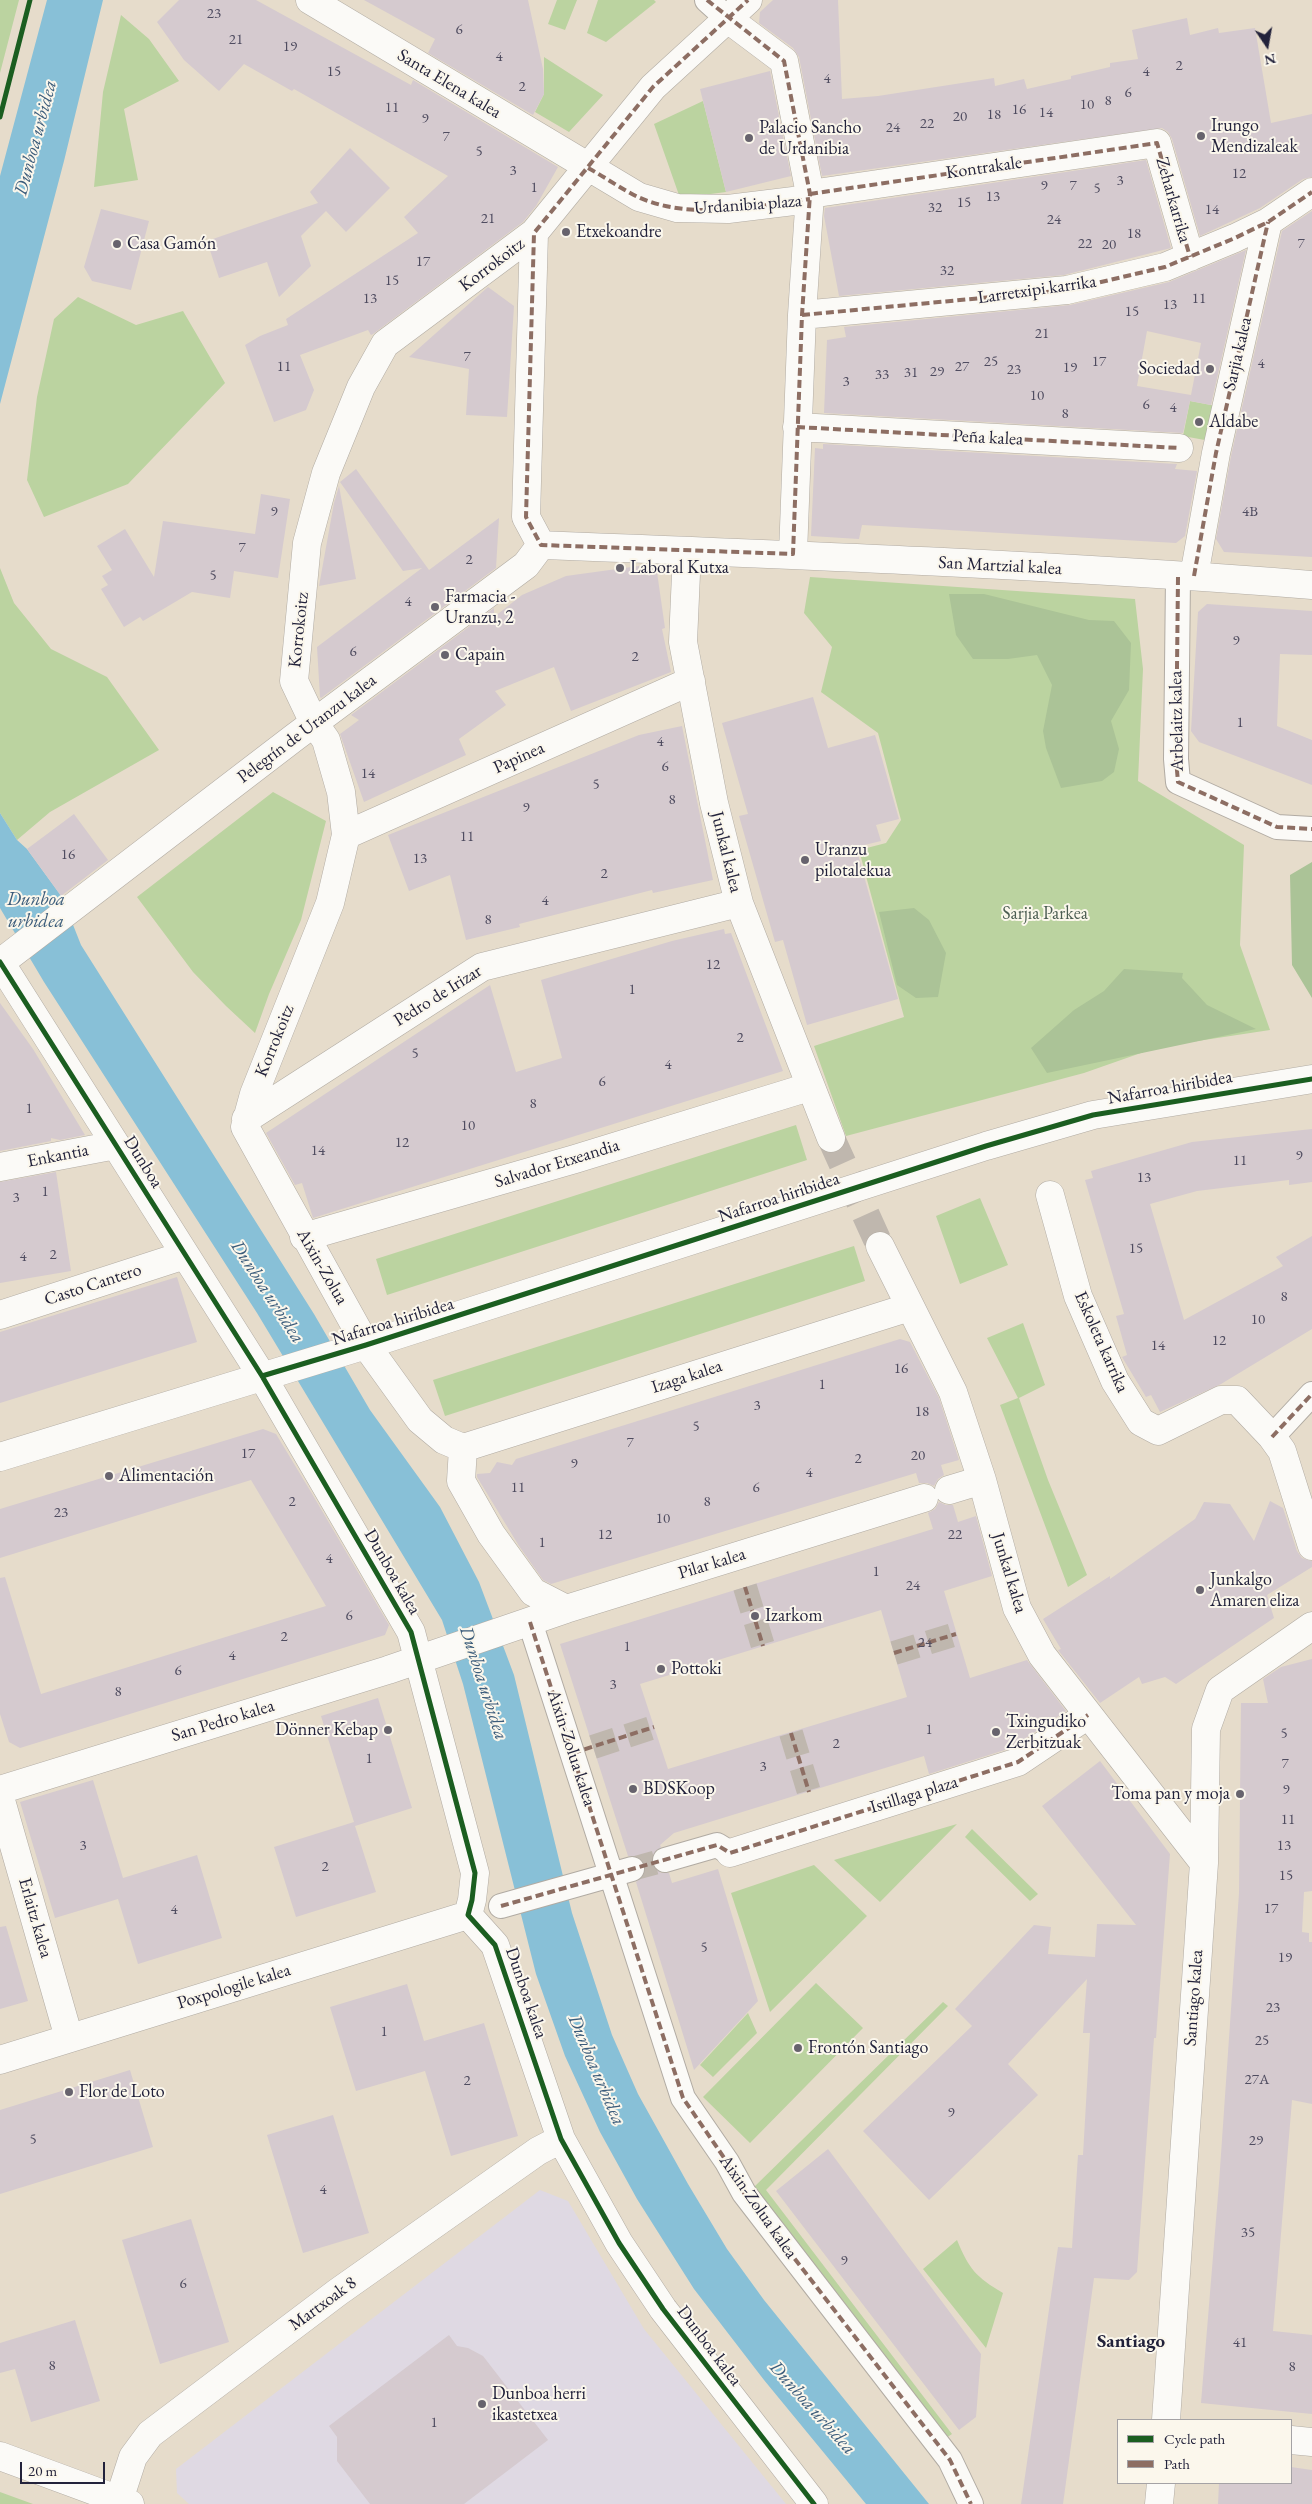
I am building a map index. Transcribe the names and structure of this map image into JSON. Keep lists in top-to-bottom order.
{
  "streets": {
    "street": [
      "Santa Elena kalea",
      "Kontrakale",
      "Zeharkarrika",
      "Urdanibia plaza",
      "Korrokoitz",
      "Larretxipi karrika",
      "Sarjia kalea",
      "Peña kalea",
      "San Martzial kalea",
      "Arbelaitz kalea",
      "Pelegrín de Uranzu kalea",
      "Papinea",
      "Junkal kalea",
      "Pedro de Irizar",
      "Nafarroa hiribidea",
      "Enkantia",
      "Dunboa",
      "Salvador Etxeandia",
      "Aixin-Zolua",
      "Casto Cantero",
      "Eskoleta karrika",
      "Izaga kalea",
      "Pilar kalea",
      "Dunboa kalea",
      "San Pedro kalea",
      "Aixin-Zolua kalea",
      "Istillaga plaza",
      "Erlaitz kalea",
      "Poxpologile kalea",
      "Santiago kalea",
      "Martxoak 8"
    ]
  },
  "crossings": [
    ["Santa Elena kalea", "Urdanibia plaza"],
    ["Kontrakale", "Zeharkarrika"],
    ["Kontrakale", "Urdanibia plaza"],
    ["Zeharkarrika", "Larretxipi karrika"],
    ["Urdanibia plaza", "Larretxipi karrika"],
    ["Urdanibia plaza", "Peña kalea"],
    ["Urdanibia plaza", "San Martzial kalea"],
    ["Korrokoitz", "Pelegrín de Uranzu kalea"],
    ["Korrokoitz", "Papinea"],
    ["Korrokoitz", "Pedro de Irizar"],
    ["Korrokoitz", "Aixin-Zolua"],
    ["Larretxipi karrika", "Sarjia kalea"],
    ["Sarjia kalea", "San Martzial kalea"],
    ["Sarjia kalea", "Arbelaitz kalea"],
    ["San Martzial kalea", "Arbelaitz kalea"],
    ["San Martzial kalea", "Junkal kalea"],
    ["Pelegrín de Uranzu kalea", "Dunboa"],
    ["Papinea", "Junkal kalea"],
    ["Junkal kalea", "Pedro de Irizar"],
    ["Junkal kalea", "Salvador Etxeandia"],
    ["Junkal kalea", "Izaga kalea"],
    ["Junkal kalea", "Pilar kalea"],
    ["Junkal kalea", "Istillaga plaza"],
    ["Junkal kalea", "Santiago kalea"],
    ["Pedro de Irizar", "Aixin-Zolua"],
    ["Nafarroa hiribidea", "Dunboa"],
    ["Nafarroa hiribidea", "Aixin-Zolua"],
    ["Nafarroa hiribidea", "Dunboa kalea"],
    ["Enkantia", "Dunboa"],
    ["Dunboa", "Casto Cantero"],
    ["Dunboa", "Dunboa kalea"],
    ["Salvador Etxeandia", "Aixin-Zolua"],
    ["Aixin-Zolua", "Izaga kalea"],
    ["Pilar kalea", "San Pedro kalea"],
    ["Pilar kalea", "Aixin-Zolua kalea"],
    ["Dunboa kalea", "San Pedro kalea"],
    ["Dunboa kalea", "Poxpologile kalea"],
    ["Dunboa kalea", "Martxoak 8"],
    ["Erlaitz kalea", "Poxpologile kalea"]
  ],
  "districts": ["Santiago"],
  "water": ["Dunboa urbidea"],
  "parks": ["Sarjia Parkea"],
  "places": [
    "Irungo Mendizaleak",
    "Palacio Sancho de Urdanibia",
    "Etxekoandre",
    "Casa Gamón",
    "Sociedad",
    "Aldabe",
    "Laboral Kutxa",
    "Farmacia - Uranzu, 2",
    "Capain",
    "Uranzu pilotalekua",
    "Alimentación",
    "Junkalgo Amaren eliza",
    "Izarkom",
    "Pottoki",
    "Dönner Kebap",
    "Txingudiko Zerbitzuak",
    "BDSKoop",
    "Toma pan y moja",
    "Frontón Santiago",
    "Flor de Loto",
    "Dunboa herri ikastetxea"
  ],
  "house_numbers": [
    "23",
    "6",
    "21",
    "19",
    "4",
    "2",
    "15",
    "4",
    "4",
    "2",
    "6",
    "8",
    "10",
    "11",
    "16",
    "14",
    "18",
    "20",
    "9",
    "22",
    "24",
    "7",
    "5",
    "3",
    "12",
    "3",
    "9",
    "7",
    "1",
    "5",
    "13",
    "15",
    "32",
    "14",
    "21",
    "24",
    "18",
    "22",
    "7",
    "20",
    "17",
    "32",
    "15",
    "13",
    "11",
    "13",
    "15",
    "21",
    "7",
    "25",
    "17",
    "4",
    "11",
    "27",
    "19",
    "23",
    "29",
    "31",
    "33",
    "3",
    "10",
    "6",
    "4",
    "8",
    "9",
    "4B",
    "7",
    "2",
    "5",
    "4",
    "9",
    "6",
    "2",
    "1",
    "4",
    "6",
    "14",
    "5",
    "8",
    "9",
    "11",
    "16",
    "13",
    "2",
    "4",
    "8",
    "12",
    "1",
    "2",
    "5",
    "4",
    "6",
    "8",
    "1",
    "10",
    "12",
    "14",
    "9",
    "11",
    "13",
    "1",
    "3",
    "15",
    "2",
    "4",
    "8",
    "10",
    "12",
    "14",
    "16",
    "1",
    "3",
    "18",
    "5",
    "7",
    "17",
    "20",
    "2",
    "9",
    "4",
    "11",
    "6",
    "2",
    "8",
    "23",
    "10",
    "12",
    "22",
    "1",
    "4",
    "1",
    "24",
    "6",
    "2",
    "24",
    "1",
    "4",
    "6",
    "3",
    "8",
    "1",
    "5",
    "2",
    "1",
    "7",
    "3",
    "9",
    "11",
    "3",
    "13",
    "2",
    "15",
    "17",
    "4",
    "5",
    "19",
    "23",
    "1",
    "25",
    "27A",
    "2",
    "9",
    "5",
    "29",
    "4",
    "35",
    "9",
    "6",
    "41",
    "8",
    "8",
    "1"
  ],
  "legend": ["Cycle path", "Path"],
  "scale_bar": "20 m",
  "north": "bottom"
}
